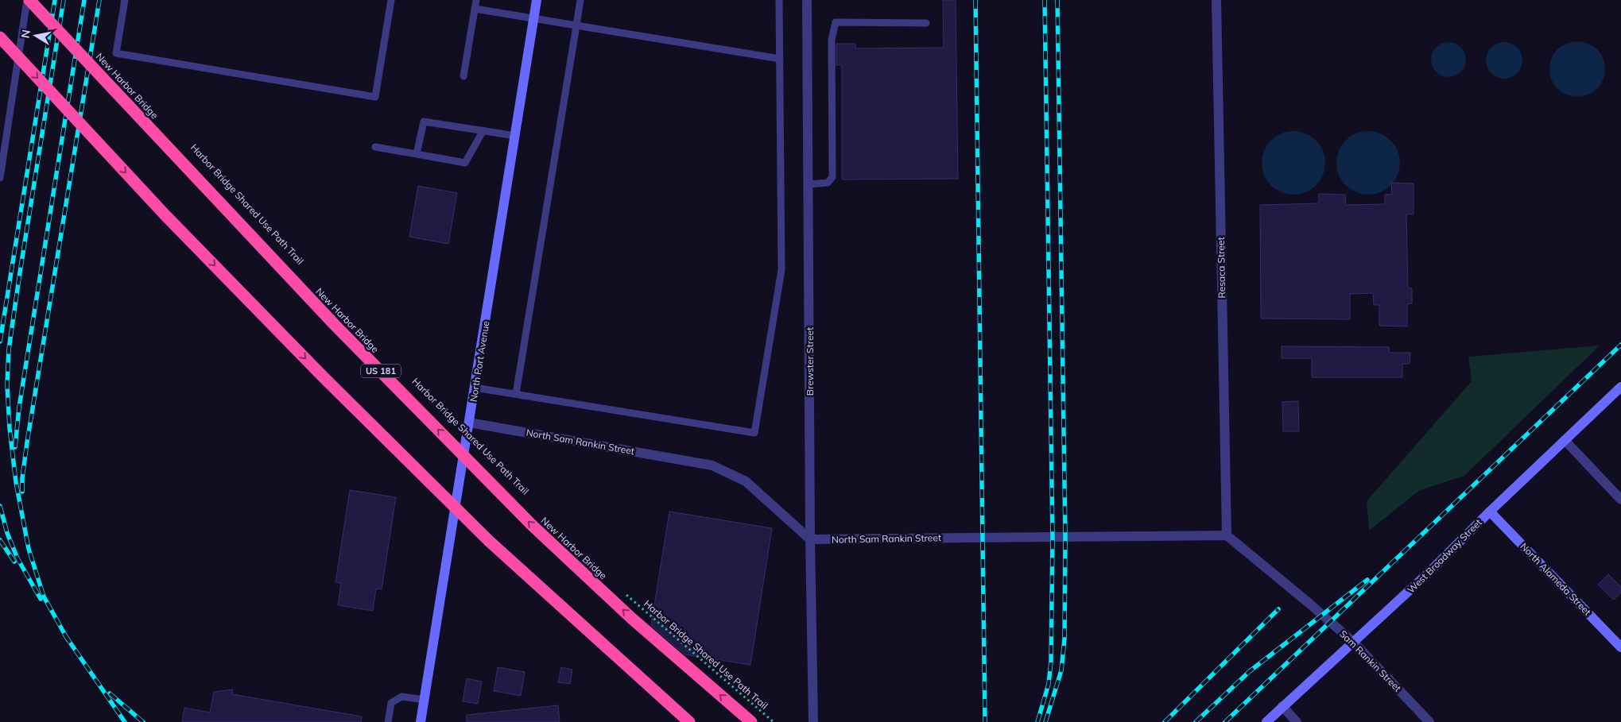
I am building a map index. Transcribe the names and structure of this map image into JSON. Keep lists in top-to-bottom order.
{
  "streets": {
    "highway": ["New Harbor Bridge", "US 181"],
    "main road": ["North Port Avenue", "West Broadway Street", "North Alameda Street"],
    "street": [
      "Resaca Street",
      "Brewster Street",
      "North Sam Rankin Street",
      "Sam Rankin Street"
    ],
    "path": ["Harbor Bridge Shared Use Path Trail"]
  },
  "crossings": [
    ["Resaca Street", "North Sam Rankin Street"],
    ["Resaca Street", "Sam Rankin Street"],
    ["North Port Avenue", "North Sam Rankin Street"],
    ["Brewster Street", "North Sam Rankin Street"],
    ["North Sam Rankin Street", "Sam Rankin Street"],
    ["West Broadway Street", "North Alameda Street"],
    ["West Broadway Street", "Sam Rankin Street"]
  ],
  "north": "left"
}
